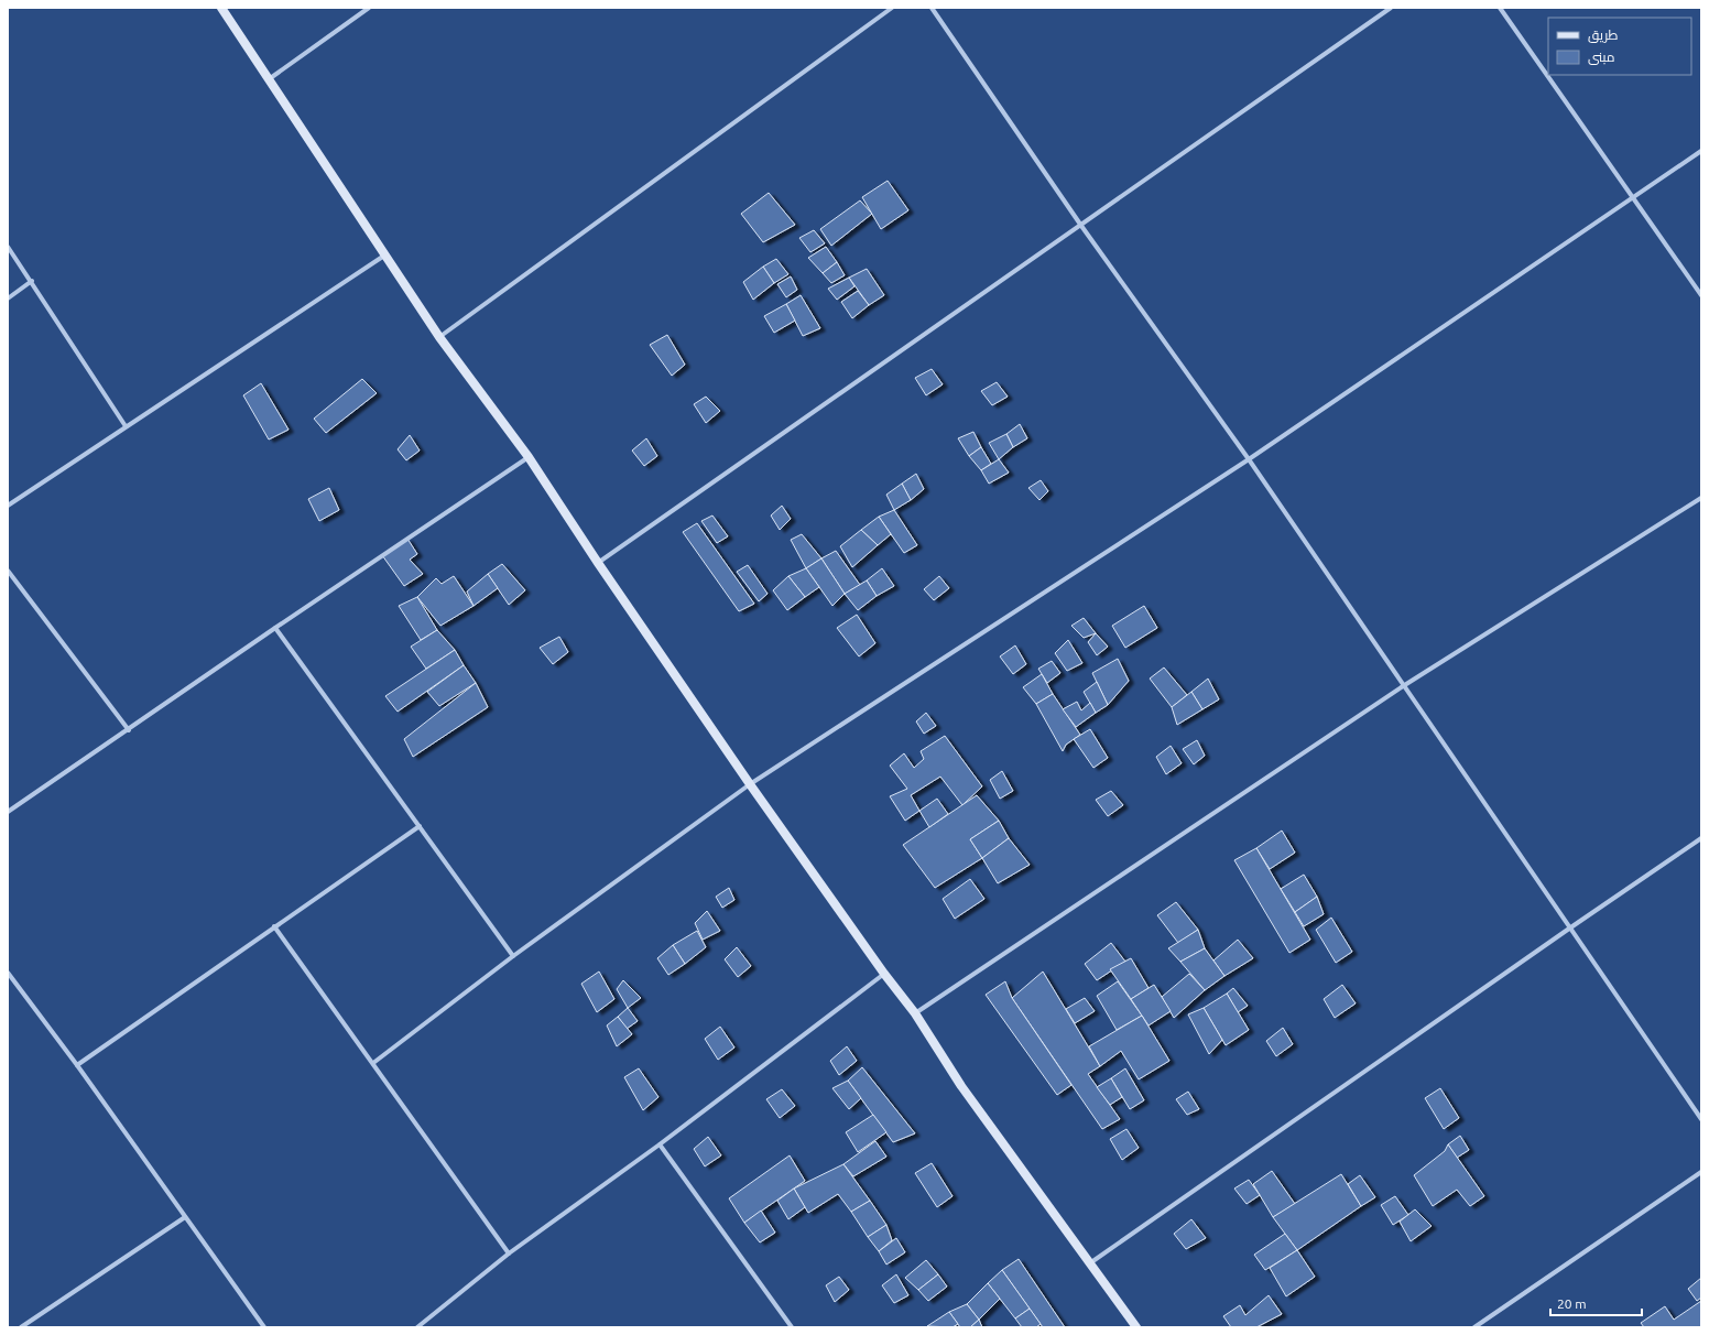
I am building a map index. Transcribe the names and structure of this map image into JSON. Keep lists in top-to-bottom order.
{
  "legend": ["طريق", "مبنى"],
  "scale_bar": "20 m"
}
